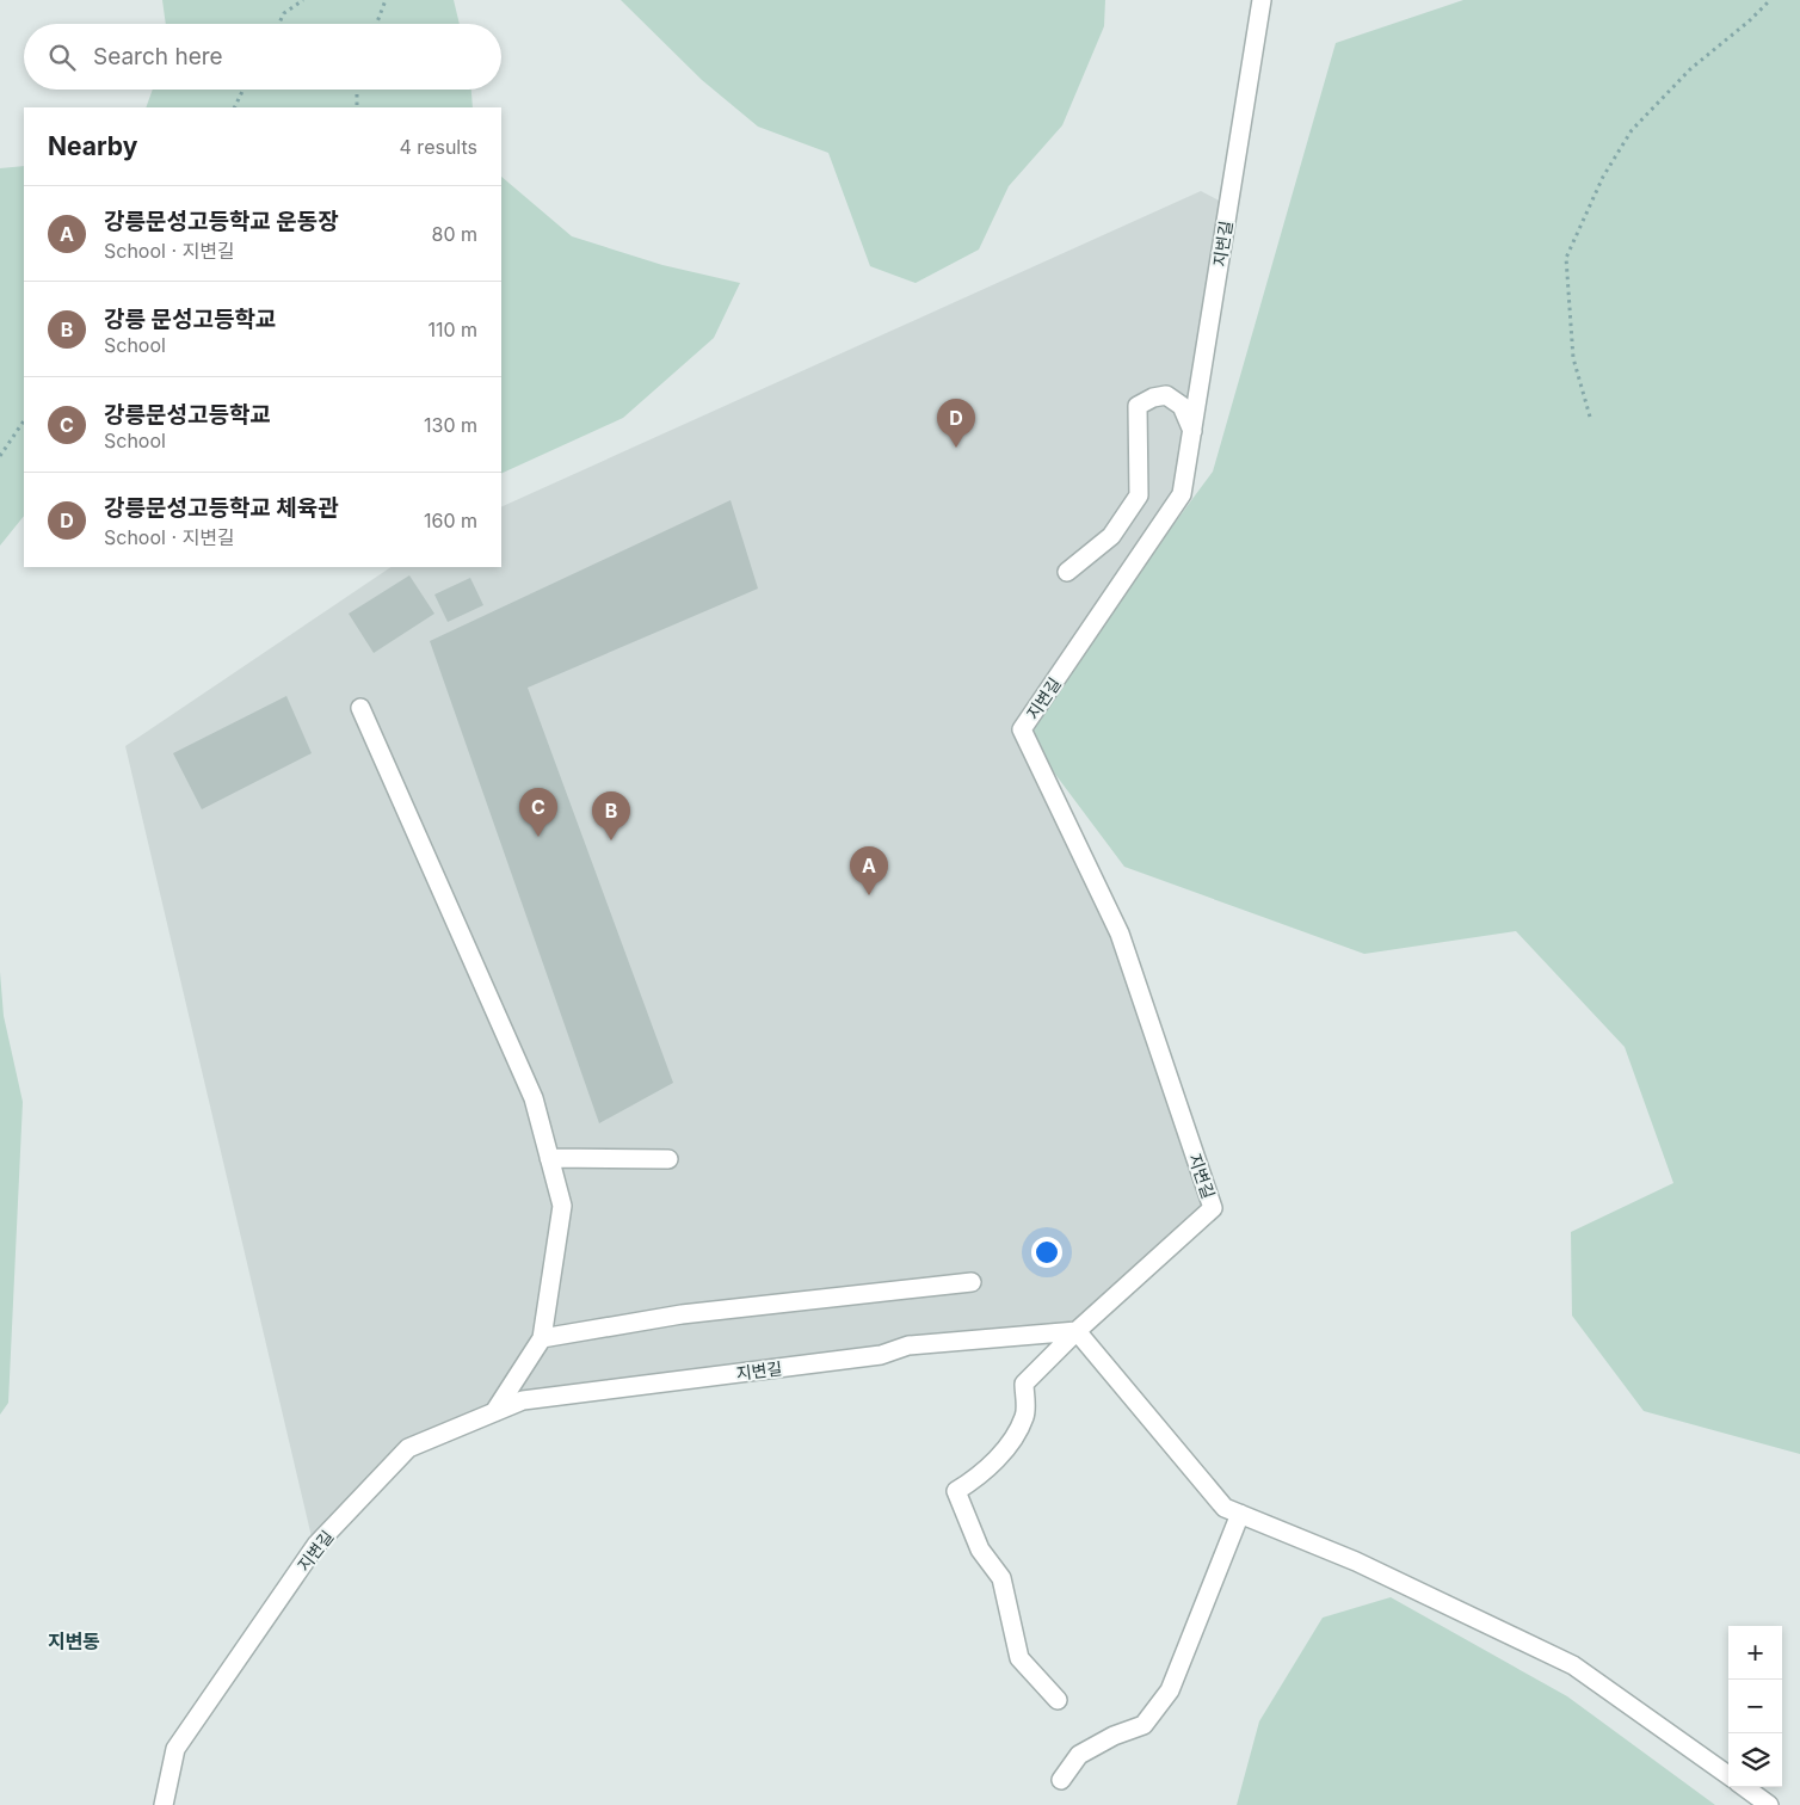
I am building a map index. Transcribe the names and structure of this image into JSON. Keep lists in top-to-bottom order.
{
  "streets": {
    "street": ["지변길"]
  },
  "districts": ["지변동"],
  "page": {
    "search": "Search here",
    "heading": ["Nearby", "4 results"],
    "list": [
      {
        "mark": "A",
        "name": "강릉문성고등학교 운동장",
        "note": "School · 지변길",
        "value": "80 m"
      },
      {
        "mark": "B",
        "name": "강릉 문성고등학교",
        "note": "School",
        "value": "110 m"
      },
      {
        "mark": "C",
        "name": "강릉문성고등학교",
        "note": "School",
        "value": "130 m"
      },
      {
        "mark": "D",
        "name": "강릉문성고등학교 체육관",
        "note": "School · 지변길",
        "value": "160 m"
      }
    ],
    "pins": [
      "D",
      "C",
      "B",
      "A"
    ],
    "map_buttons": ["+", "−"]
  }
}
